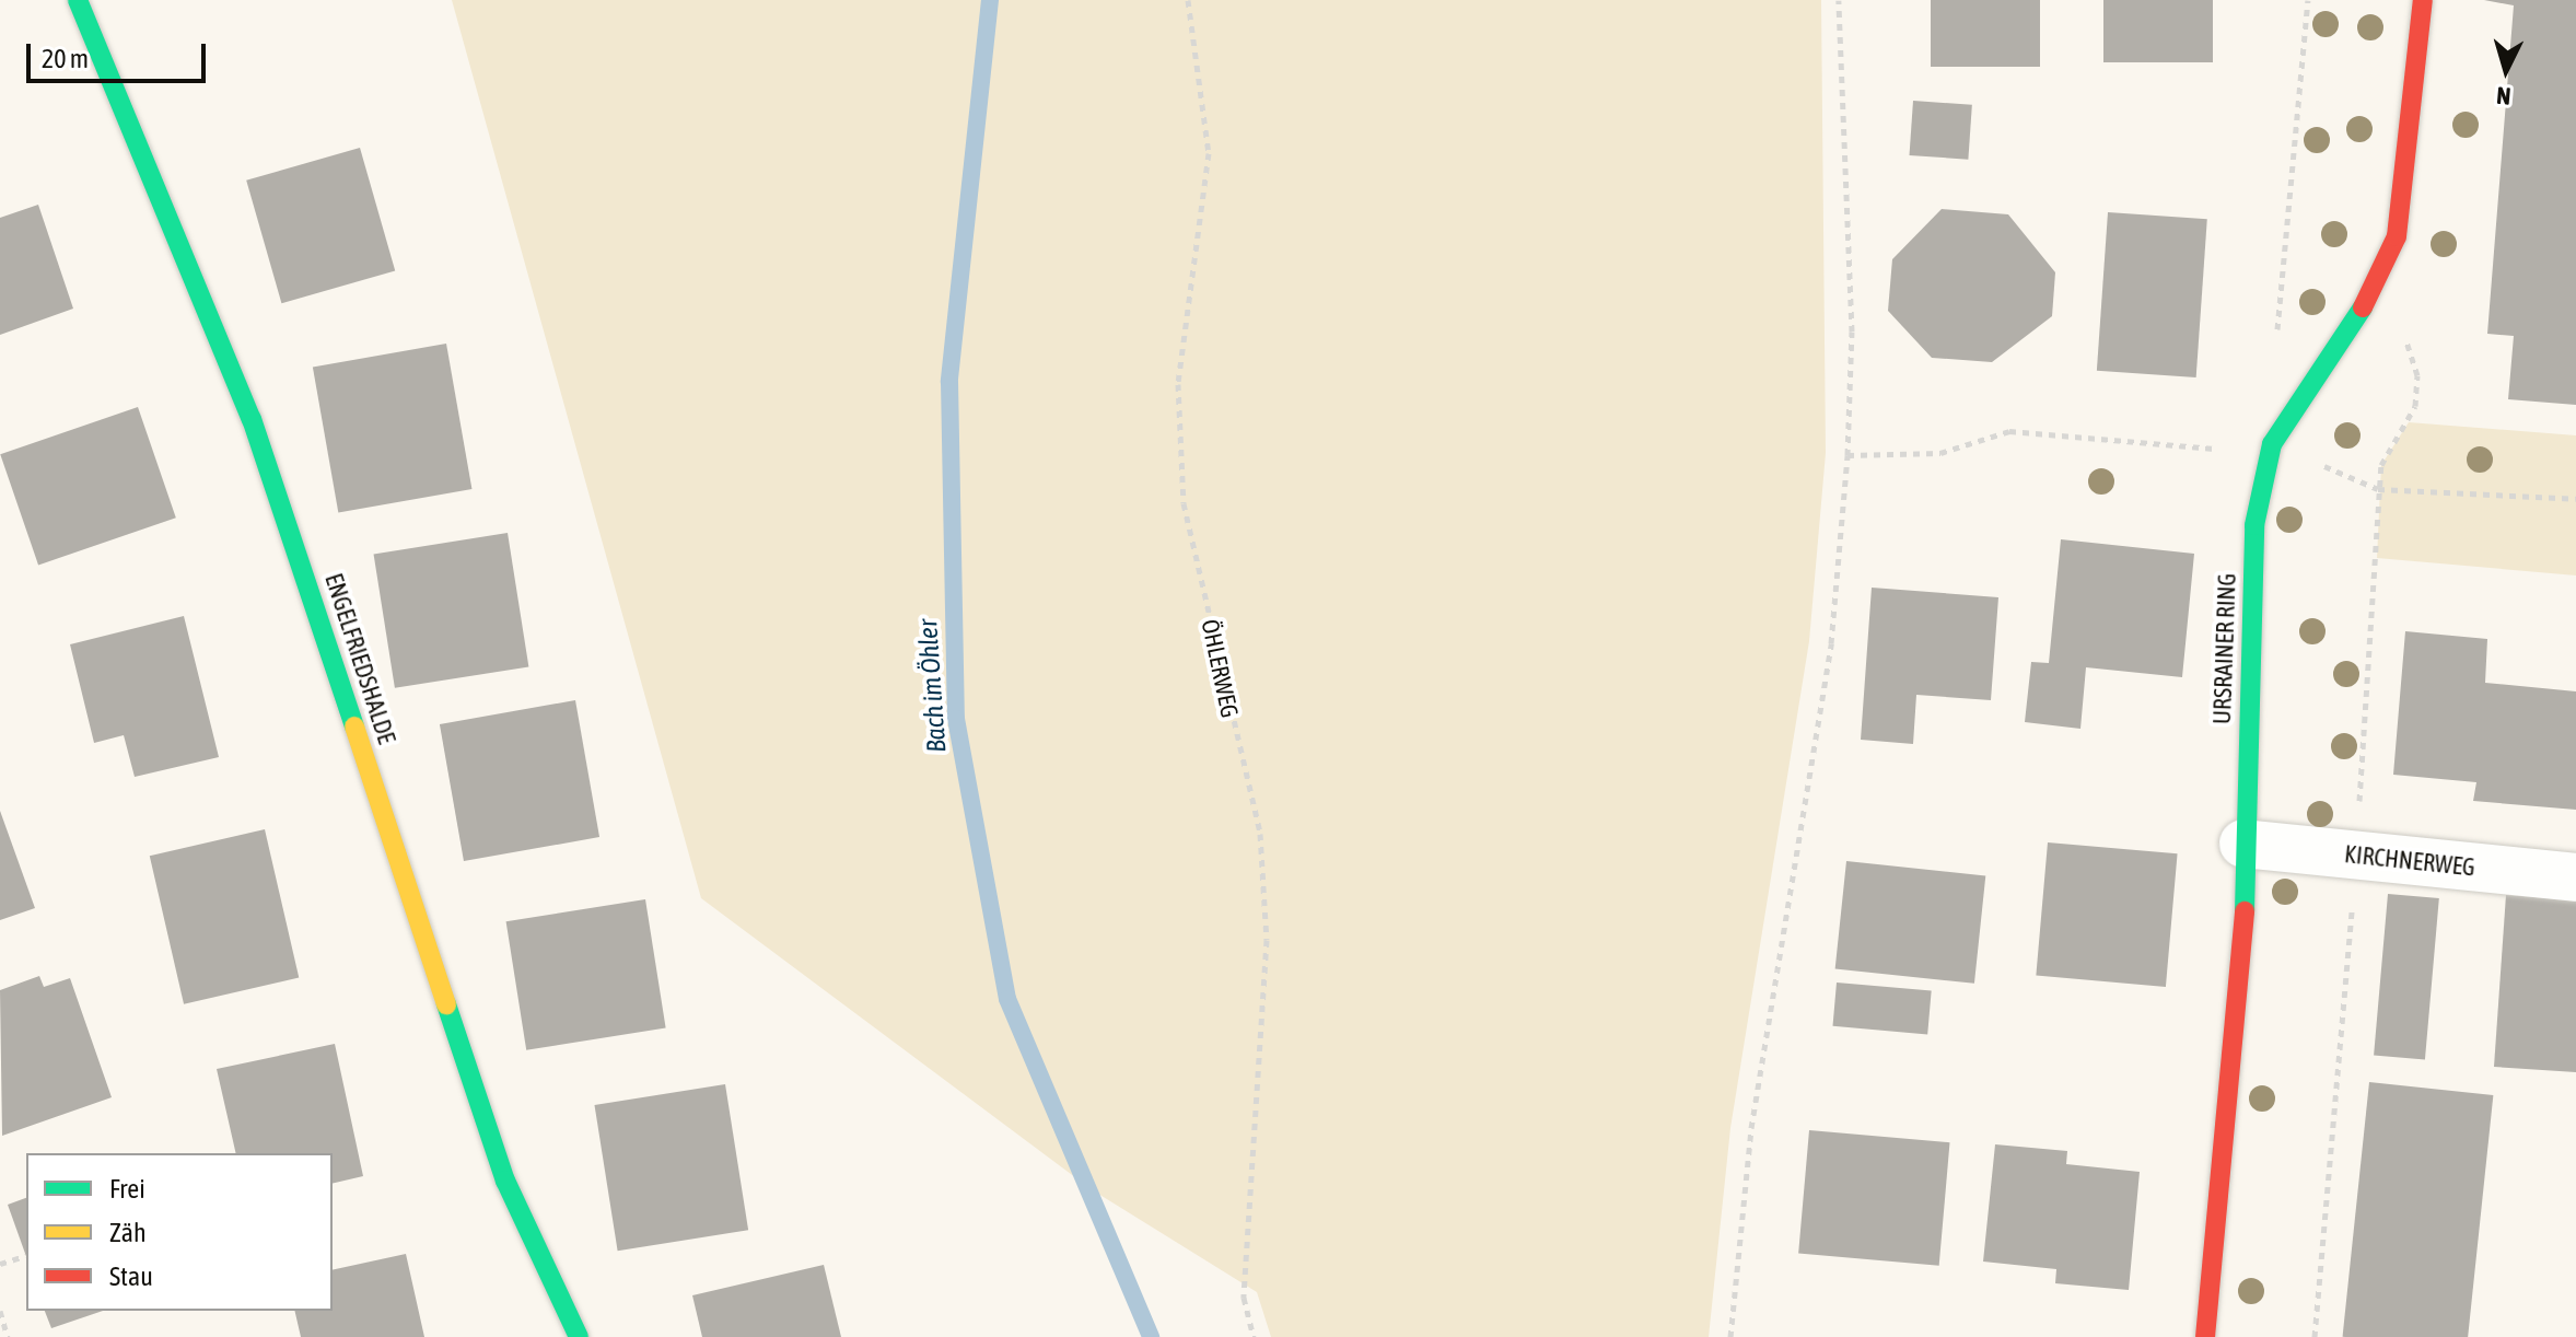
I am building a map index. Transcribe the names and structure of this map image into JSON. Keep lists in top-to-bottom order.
{
  "streets": {
    "street": ["URSRAINER RING", "ENGELFRIEDSHALDE", "KIRCHNERWEG"],
    "path": ["ÖHLERWEG"]
  },
  "crossings": [
    ["URSRAINER RING", "KIRCHNERWEG"]
  ],
  "water": ["Bach im Öhler"],
  "legend": ["Frei", "Zäh", "Stau"],
  "scale_bar": "20 m",
  "north": "bottom"
}
